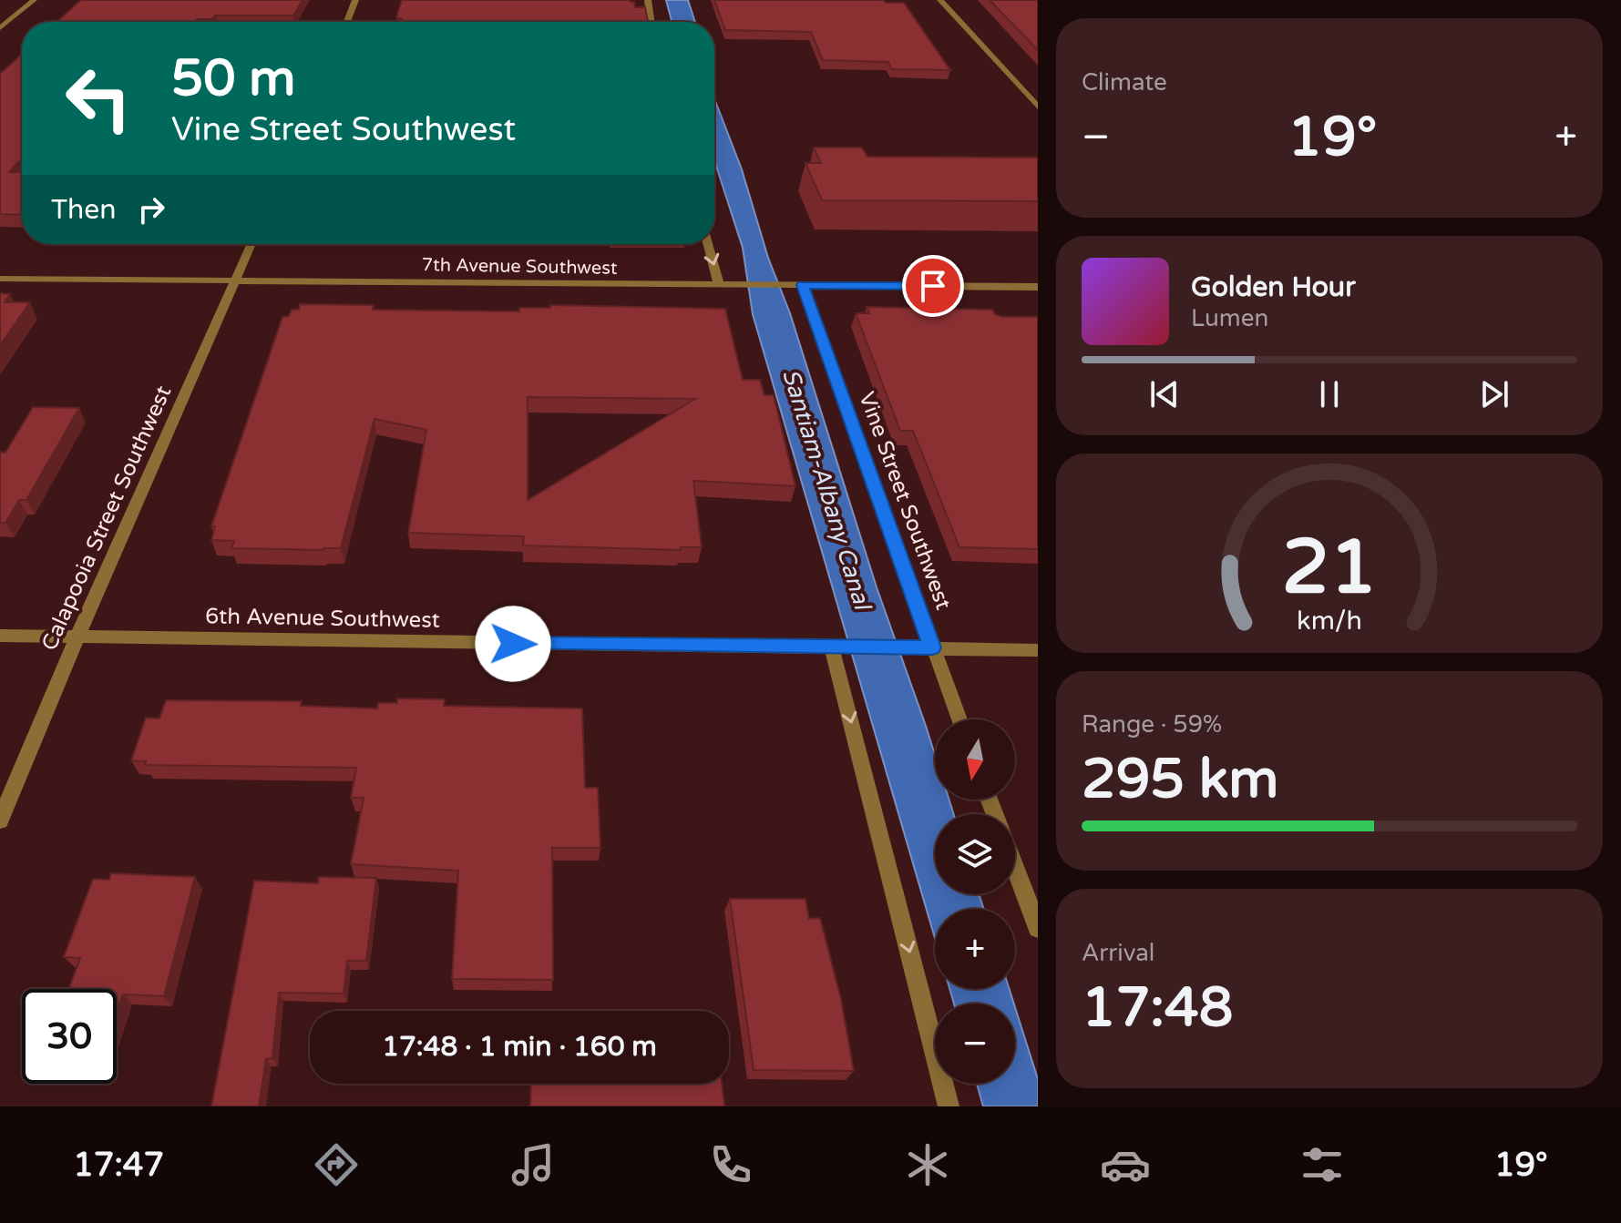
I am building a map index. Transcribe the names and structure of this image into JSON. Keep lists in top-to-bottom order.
{
  "streets": {
    "street": [
      "7th Avenue Southwest",
      "Vine Street Southwest",
      "Calapooia Street Southwest",
      "6th Avenue Southwest"
    ]
  },
  "crossings": [
    ["7th Avenue Southwest", "Vine Street Southwest"],
    ["7th Avenue Southwest", "Calapooia Street Southwest"],
    ["Vine Street Southwest", "6th Avenue Southwest"],
    ["Calapooia Street Southwest", "6th Avenue Southwest"]
  ],
  "water": ["Santiam-Albany Canal"],
  "north": "bottom",
  "page": {
    "tile": [
      "Climate",
      ["Range · 59%", "295 km"],
      ["Arrival", "17:48"]
    ],
    "turn": ["50 m", "Vine Street Southwest"],
    "heat": ["−", "19°", "+"],
    "then": "Then",
    "song": ["Golden Hour", "Lumen"],
    "map_buttons": ["+", "−"],
    "limit": "30",
    "trip": "17:48 · 1 min · 160 m",
    "tabs": ["17:47", "19°"],
    "gauge": ["21", "km/h"]
  }
}
